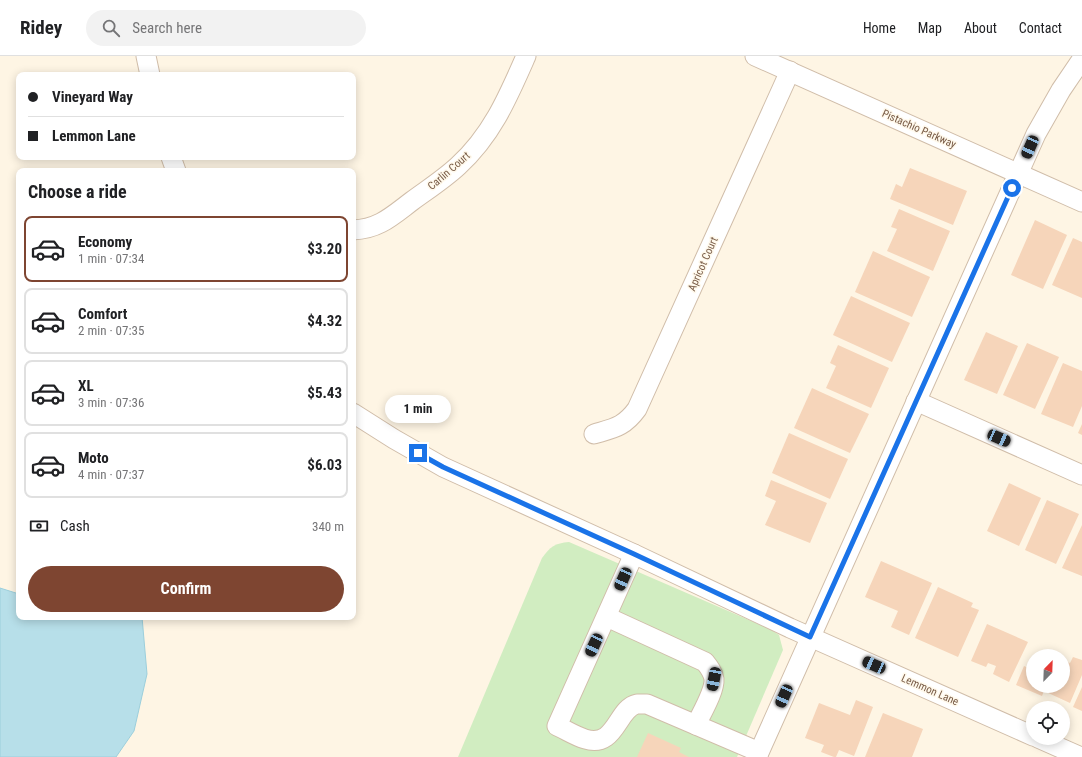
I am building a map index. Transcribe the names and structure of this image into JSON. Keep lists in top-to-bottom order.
{
  "streets": {
    "street": [
      "Pistachio Parkway",
      "Carlin Court",
      "Apricot Court",
      "Lemmon Lane"
    ]
  },
  "crossings": [
    ["Pistachio Parkway", "Apricot Court"]
  ],
  "north": "top right",
  "page": {
    "header": "Ridey",
    "search": "Search here",
    "nav": [
      "Home",
      "Map",
      "About",
      "Contact"
    ],
    "banner": ["Vineyard Way", "Lemmon Lane"],
    "heading": "Choose a ride",
    "list": [
      {
        "name": "Economy",
        "note": "1 min · 07:34",
        "value": "$3.20"
      },
      {
        "name": "Comfort",
        "note": "2 min · 07:35",
        "value": "$4.32"
      },
      {
        "name": "XL",
        "note": "3 min · 07:36",
        "value": "$5.43"
      },
      {
        "name": "Moto",
        "note": "4 min · 07:37",
        "value": "$6.03"
      }
    ],
    "bubble": "1 min",
    "pay": ["Cash", "340 m"],
    "buttons": "Confirm"
  }
}
